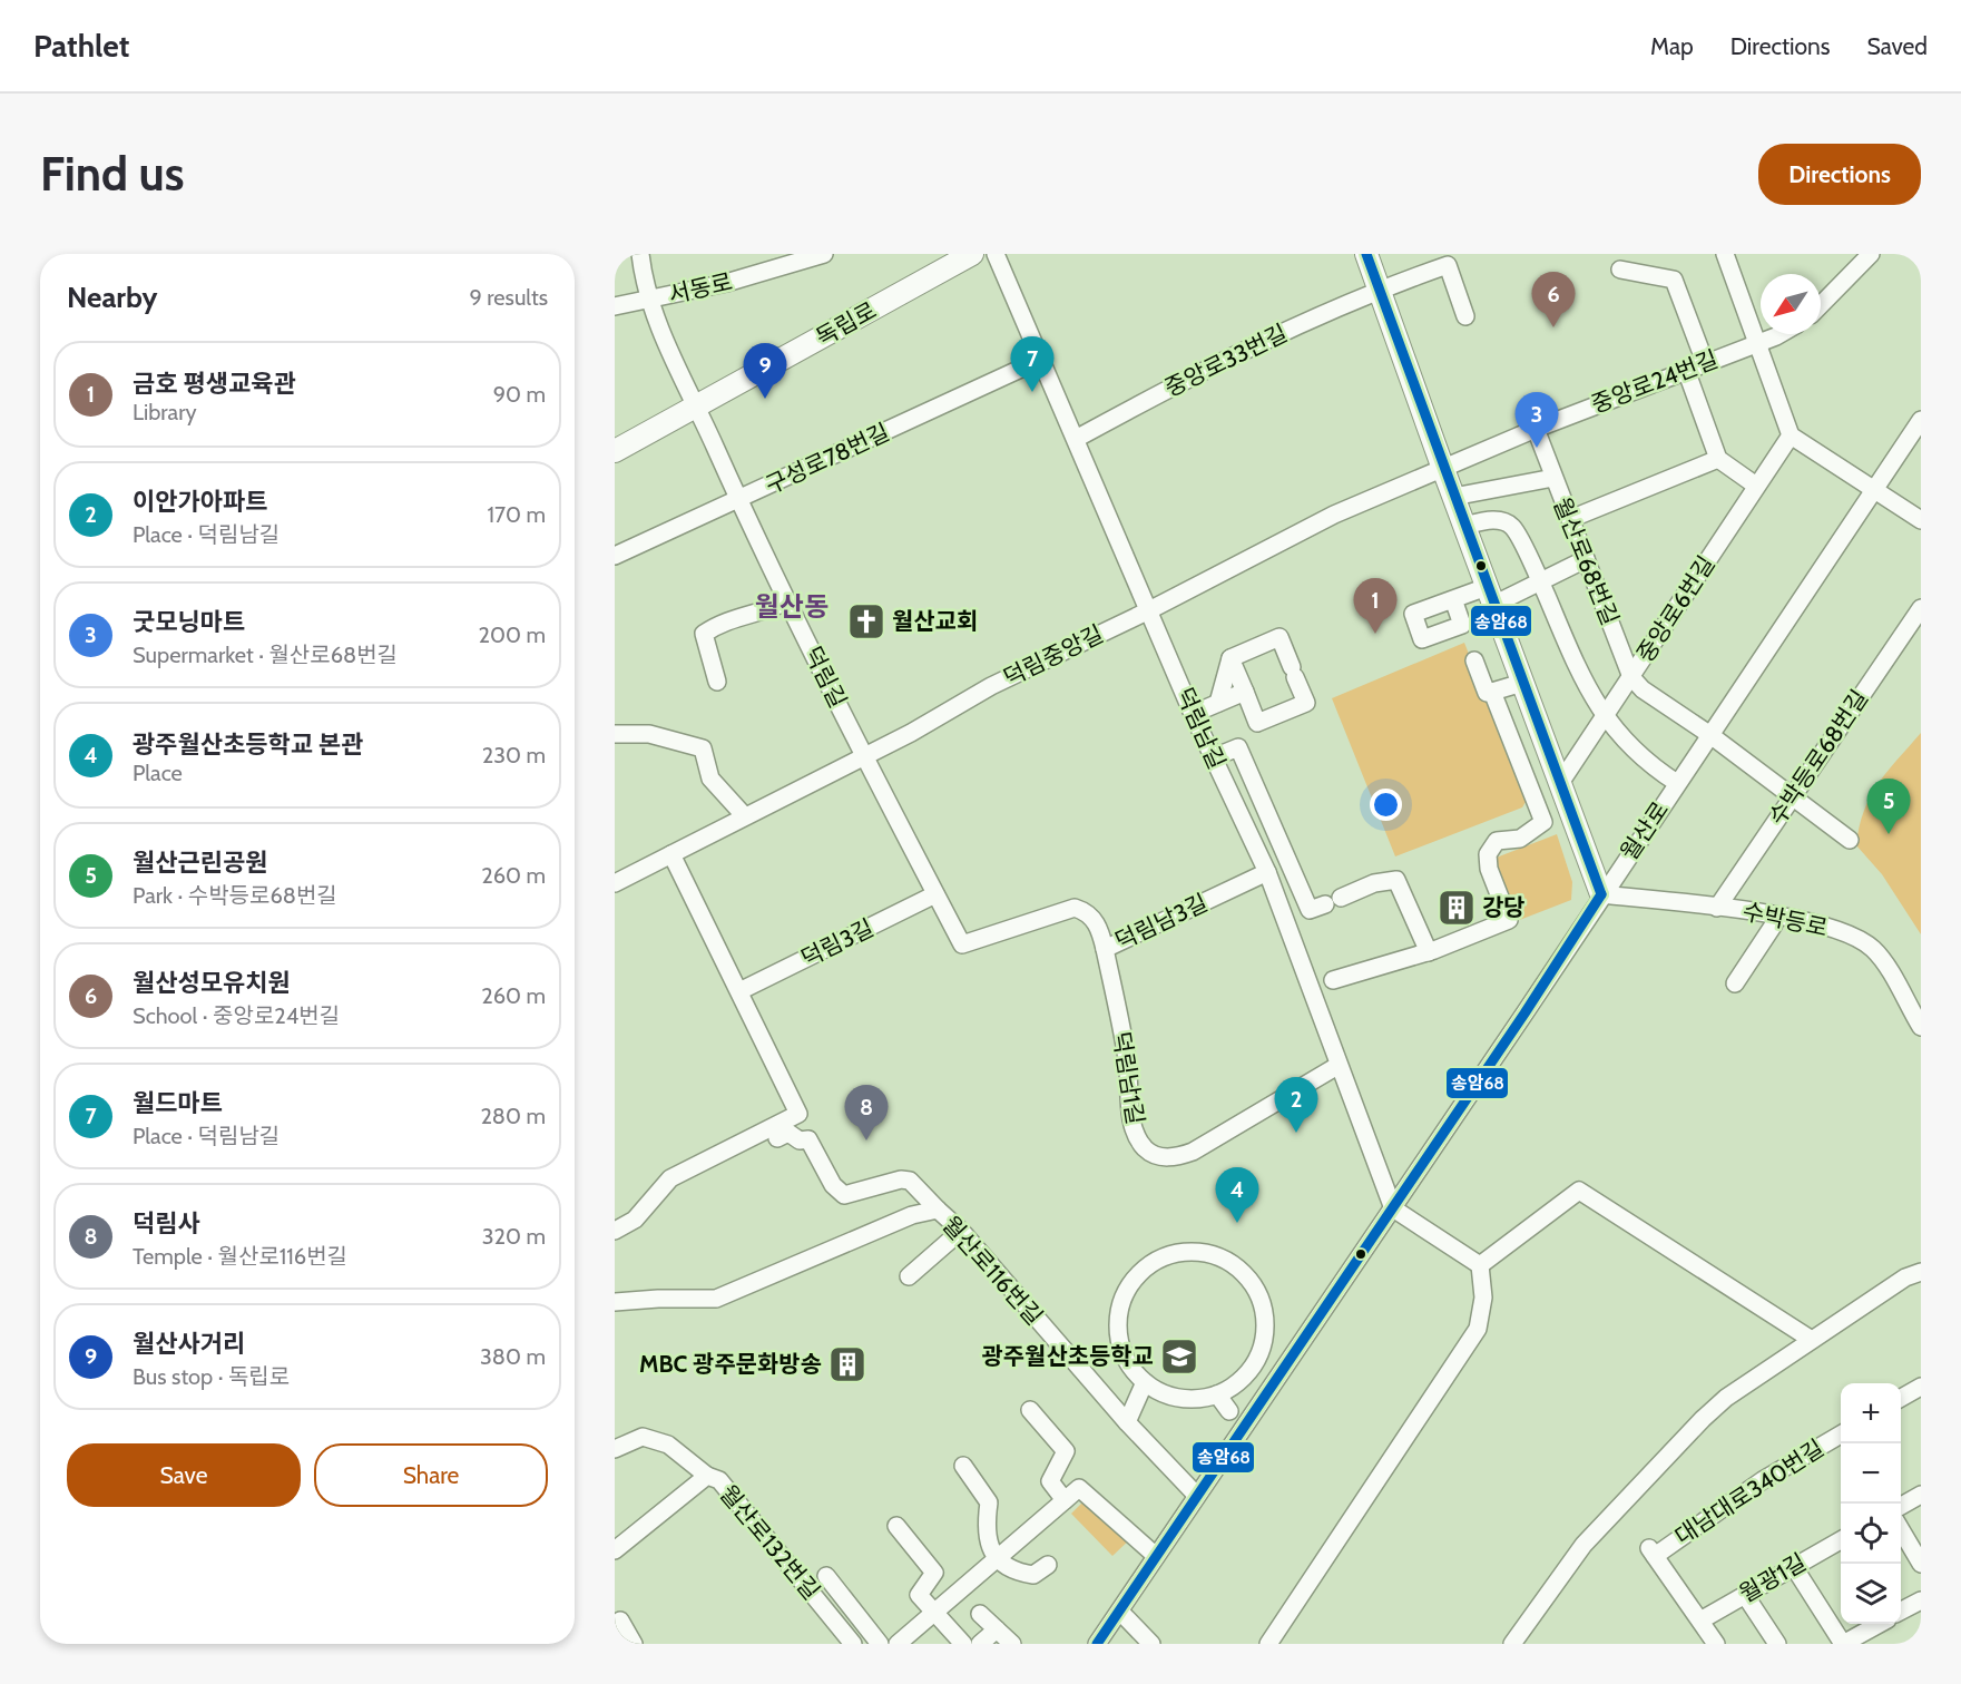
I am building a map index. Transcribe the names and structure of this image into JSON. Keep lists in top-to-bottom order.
{
  "streets": {
    "main road": ["독립로"],
    "street": [
      "서동로",
      "중앙로33번길",
      "중앙로24번길",
      "구성로78번길",
      "월산로68번길",
      "중앙로6번길",
      "덕림중앙길",
      "덕림길",
      "덕림남길",
      "수박등로68번길",
      "월산로",
      "수박등로",
      "덕림남3길",
      "덕림3길",
      "덕림남1길",
      "월산로116번길",
      "대남대로340번길",
      "월산로132번길",
      "월광1길"
    ]
  },
  "crossings": [
    ["서동로", "덕림길"],
    ["독립로", "덕림길"],
    ["중앙로33번길", "덕림남길"],
    ["중앙로24번길", "월산로68번길"],
    ["중앙로24번길", "덕림중앙길"],
    ["구성로78번길", "덕림길"],
    ["구성로78번길", "덕림남길"],
    ["월산로68번길", "중앙로6번길"],
    ["월산로68번길", "수박등로68번길"],
    ["월산로68번길", "월산로"],
    ["중앙로6번길", "월산로"],
    ["덕림중앙길", "덕림길"],
    ["덕림중앙길", "덕림남길"],
    ["덕림길", "덕림남3길"],
    ["덕림길", "덕림3길"],
    ["덕림남길", "월산로"],
    ["덕림남길", "덕림남3길"],
    ["덕림남길", "덕림남1길"],
    ["수박등로68번길", "수박등로"],
    ["월산로", "수박등로"],
    ["월산로", "월산로116번길"],
    ["덕림남3길", "덕림남1길"],
    ["대남대로340번길", "월광1길"]
  ],
  "districts": ["월산동"],
  "places": {
    "church": ["월산교회"],
    "building": ["강당", "MBC 광주문화방송"],
    "school or university": ["광주월산초등학교"]
  },
  "lines": ["transit line 송암68"],
  "north": "bottom left",
  "page": {
    "header": "Pathlet",
    "nav": ["Map", "Directions", "Saved"],
    "buttons": [
      "Directions",
      ["Save", "Share"]
    ],
    "title": "Find us",
    "heading": ["Nearby", "9 results"],
    "pins": [
      "6",
      "7",
      "9",
      "3",
      "1",
      "5",
      "2",
      "8",
      "4"
    ],
    "list": [
      {
        "mark": "1",
        "name": "금호 평생교육관",
        "note": "Library",
        "value": "90 m"
      },
      {
        "mark": "2",
        "name": "이안가아파트",
        "note": "Place · 덕림남길",
        "value": "170 m"
      },
      {
        "mark": "3",
        "name": "굿모닝마트",
        "note": "Supermarket · 월산로68번길",
        "value": "200 m"
      },
      {
        "mark": "4",
        "name": "광주월산초등학교 본관",
        "note": "Place",
        "value": "230 m"
      },
      {
        "mark": "5",
        "name": "월산근린공원",
        "note": "Park · 수박등로68번길",
        "value": "260 m"
      },
      {
        "mark": "6",
        "name": "월산성모유치원",
        "note": "School · 중앙로24번길",
        "value": "260 m"
      },
      {
        "mark": "7",
        "name": "월드마트",
        "note": "Place · 덕림남길",
        "value": "280 m"
      },
      {
        "mark": "8",
        "name": "덕림사",
        "note": "Temple · 월산로116번길",
        "value": "320 m"
      },
      {
        "mark": "9",
        "name": "월산사거리",
        "note": "Bus stop · 독립로",
        "value": "380 m"
      }
    ],
    "map_buttons": ["+", "−"]
  }
}
